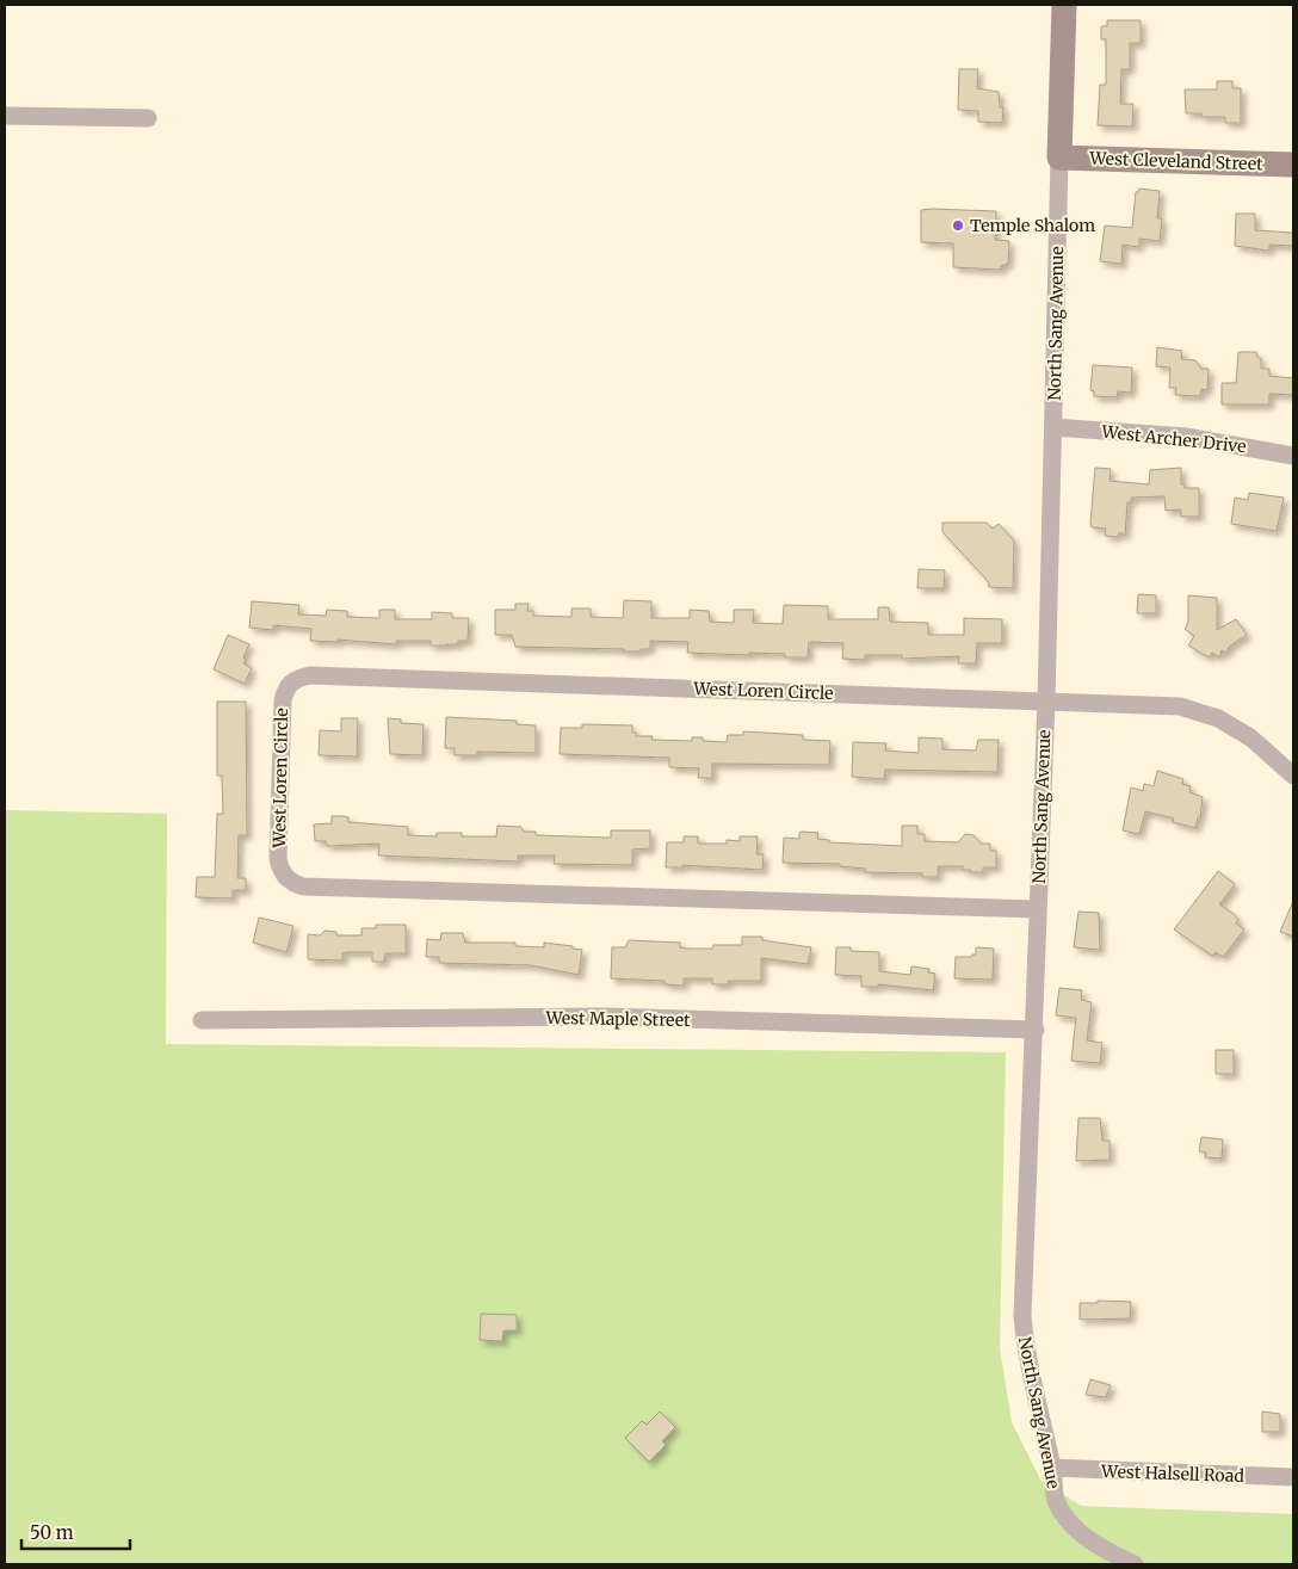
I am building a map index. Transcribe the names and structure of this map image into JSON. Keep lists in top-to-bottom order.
{
  "streets": {
    "street": [
      "West Cleveland Street",
      "North Sang Avenue",
      "West Archer Drive",
      "West Loren Circle",
      "West Maple Street",
      "West Halsell Road"
    ]
  },
  "crossings": [
    ["West Cleveland Street", "North Sang Avenue"],
    ["North Sang Avenue", "West Archer Drive"],
    ["North Sang Avenue", "West Loren Circle"],
    ["North Sang Avenue", "West Maple Street"],
    ["North Sang Avenue", "West Halsell Road"]
  ],
  "places": ["Temple Shalom"],
  "scale_bar": "50 m"
}
